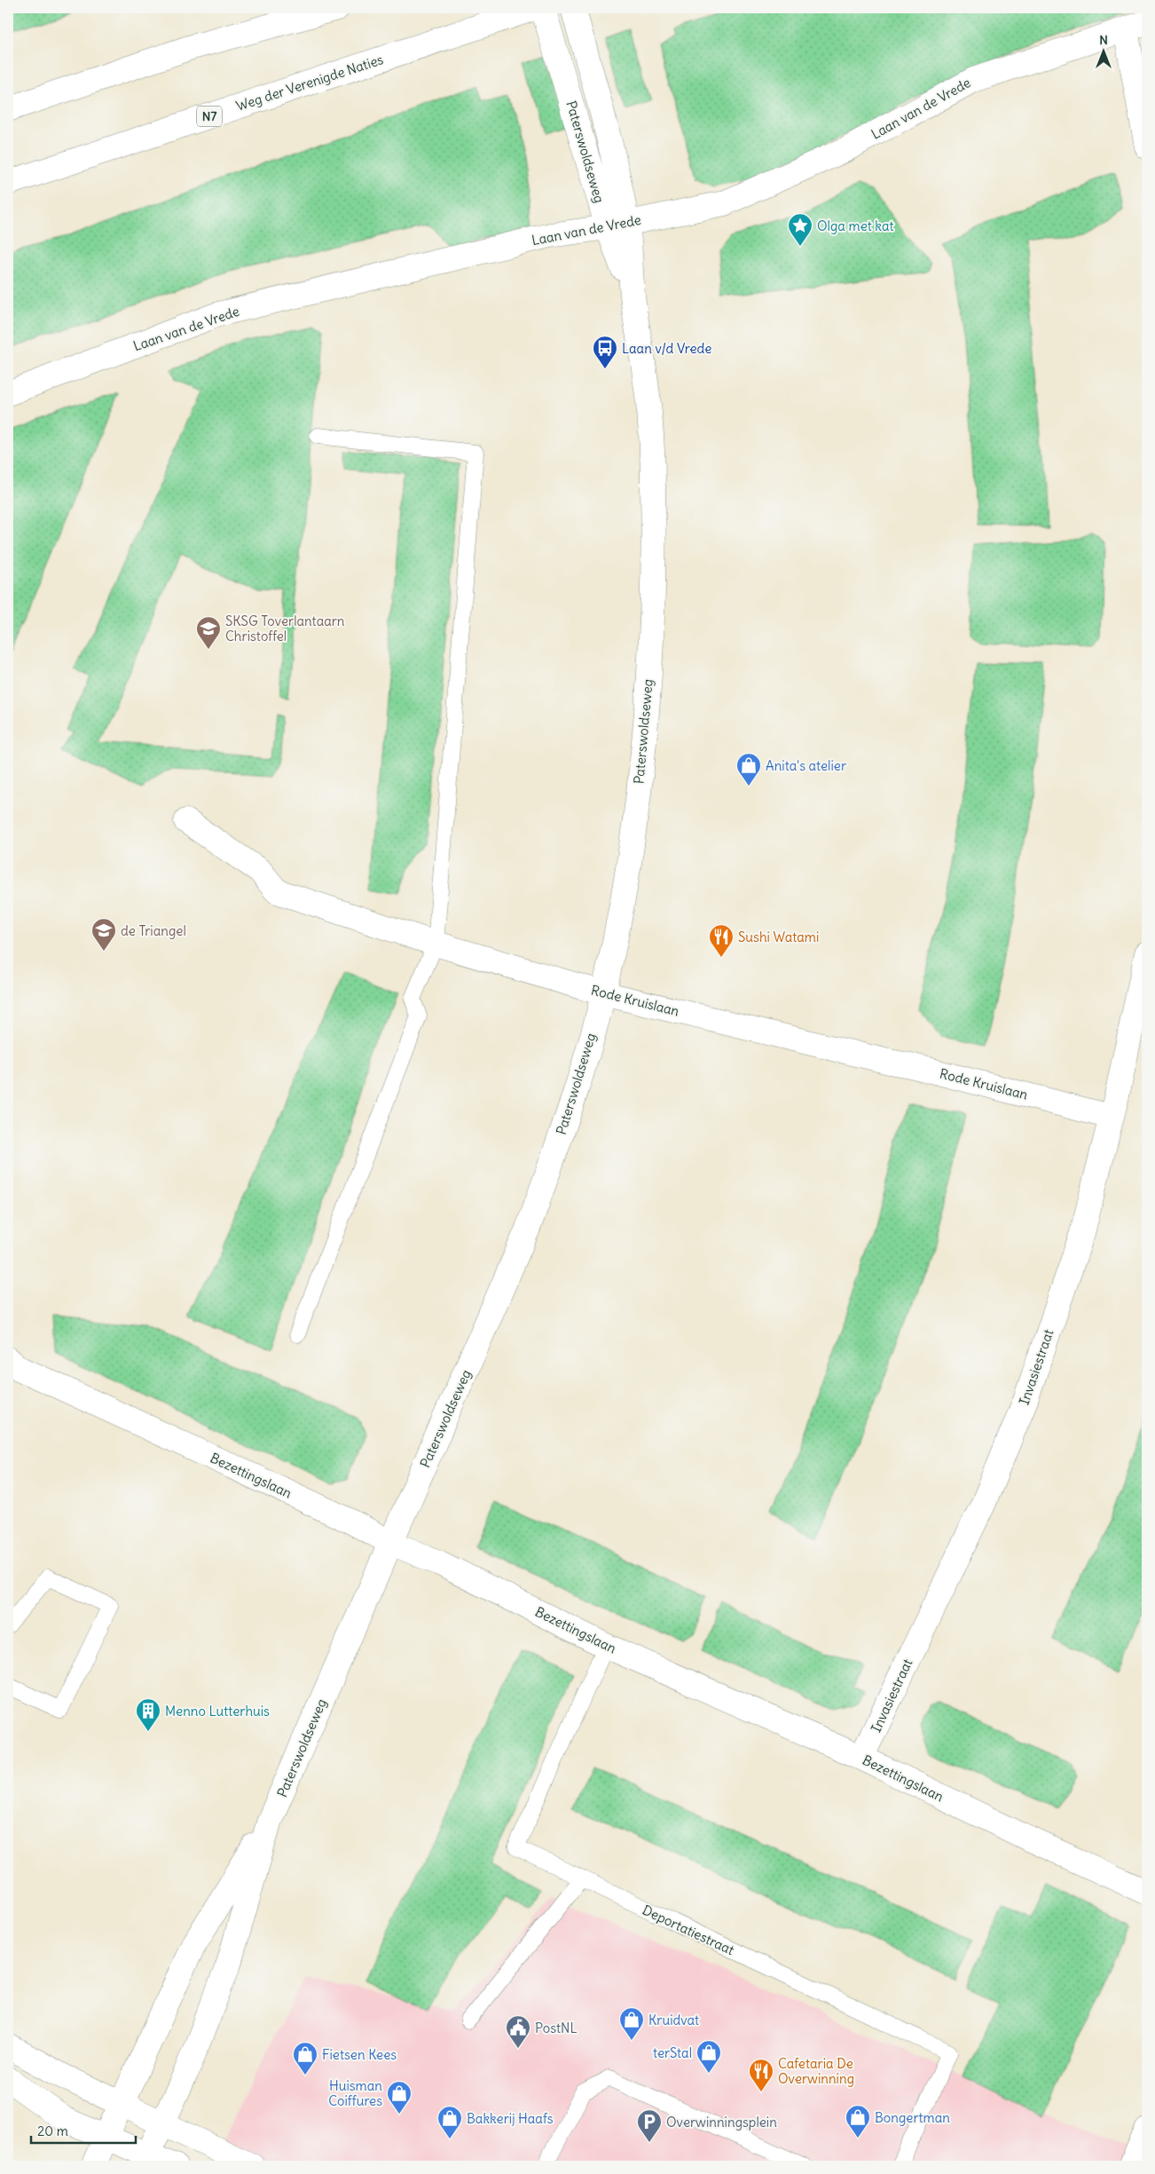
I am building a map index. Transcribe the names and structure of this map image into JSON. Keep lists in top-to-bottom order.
{
  "streets": {
    "main road": [
      "Weg der Verenigde Naties",
      "Laan van de Vrede",
      "N7",
      "Paterswoldseweg",
      "Rode Kruislaan",
      "Invasiestraat",
      "Bezettingslaan"
    ],
    "lane": ["Deportatiestraat"]
  },
  "crossings": [
    ["Laan van de Vrede", "Paterswoldseweg"],
    ["Paterswoldseweg", "Rode Kruislaan"],
    ["Paterswoldseweg", "Bezettingslaan"],
    ["Rode Kruislaan", "Invasiestraat"],
    ["Invasiestraat", "Bezettingslaan"],
    ["Bezettingslaan", "Deportatiestraat"]
  ],
  "places": {
    "place": ["Olga met kat"],
    "bus stop": ["Laan v/d Vrede"],
    "school or university": ["SKSG Toverlantaarn Christoffel", "de Triangel"],
    "shop": [
      "Anita's atelier",
      "Kruidvat",
      "terStal",
      "Fietsen Kees",
      "Huisman Coiffures",
      "Bongertman",
      "Bakkerij Haafs"
    ],
    "restaurant": ["Sushi Watami", "Cafetaria De Overwinning"],
    "building": ["Menno Lutterhuis"],
    "public building": ["PostNL"],
    "parking": ["Overwinningsplein"]
  },
  "scale_bar": "20 m",
  "north": "top"
}
